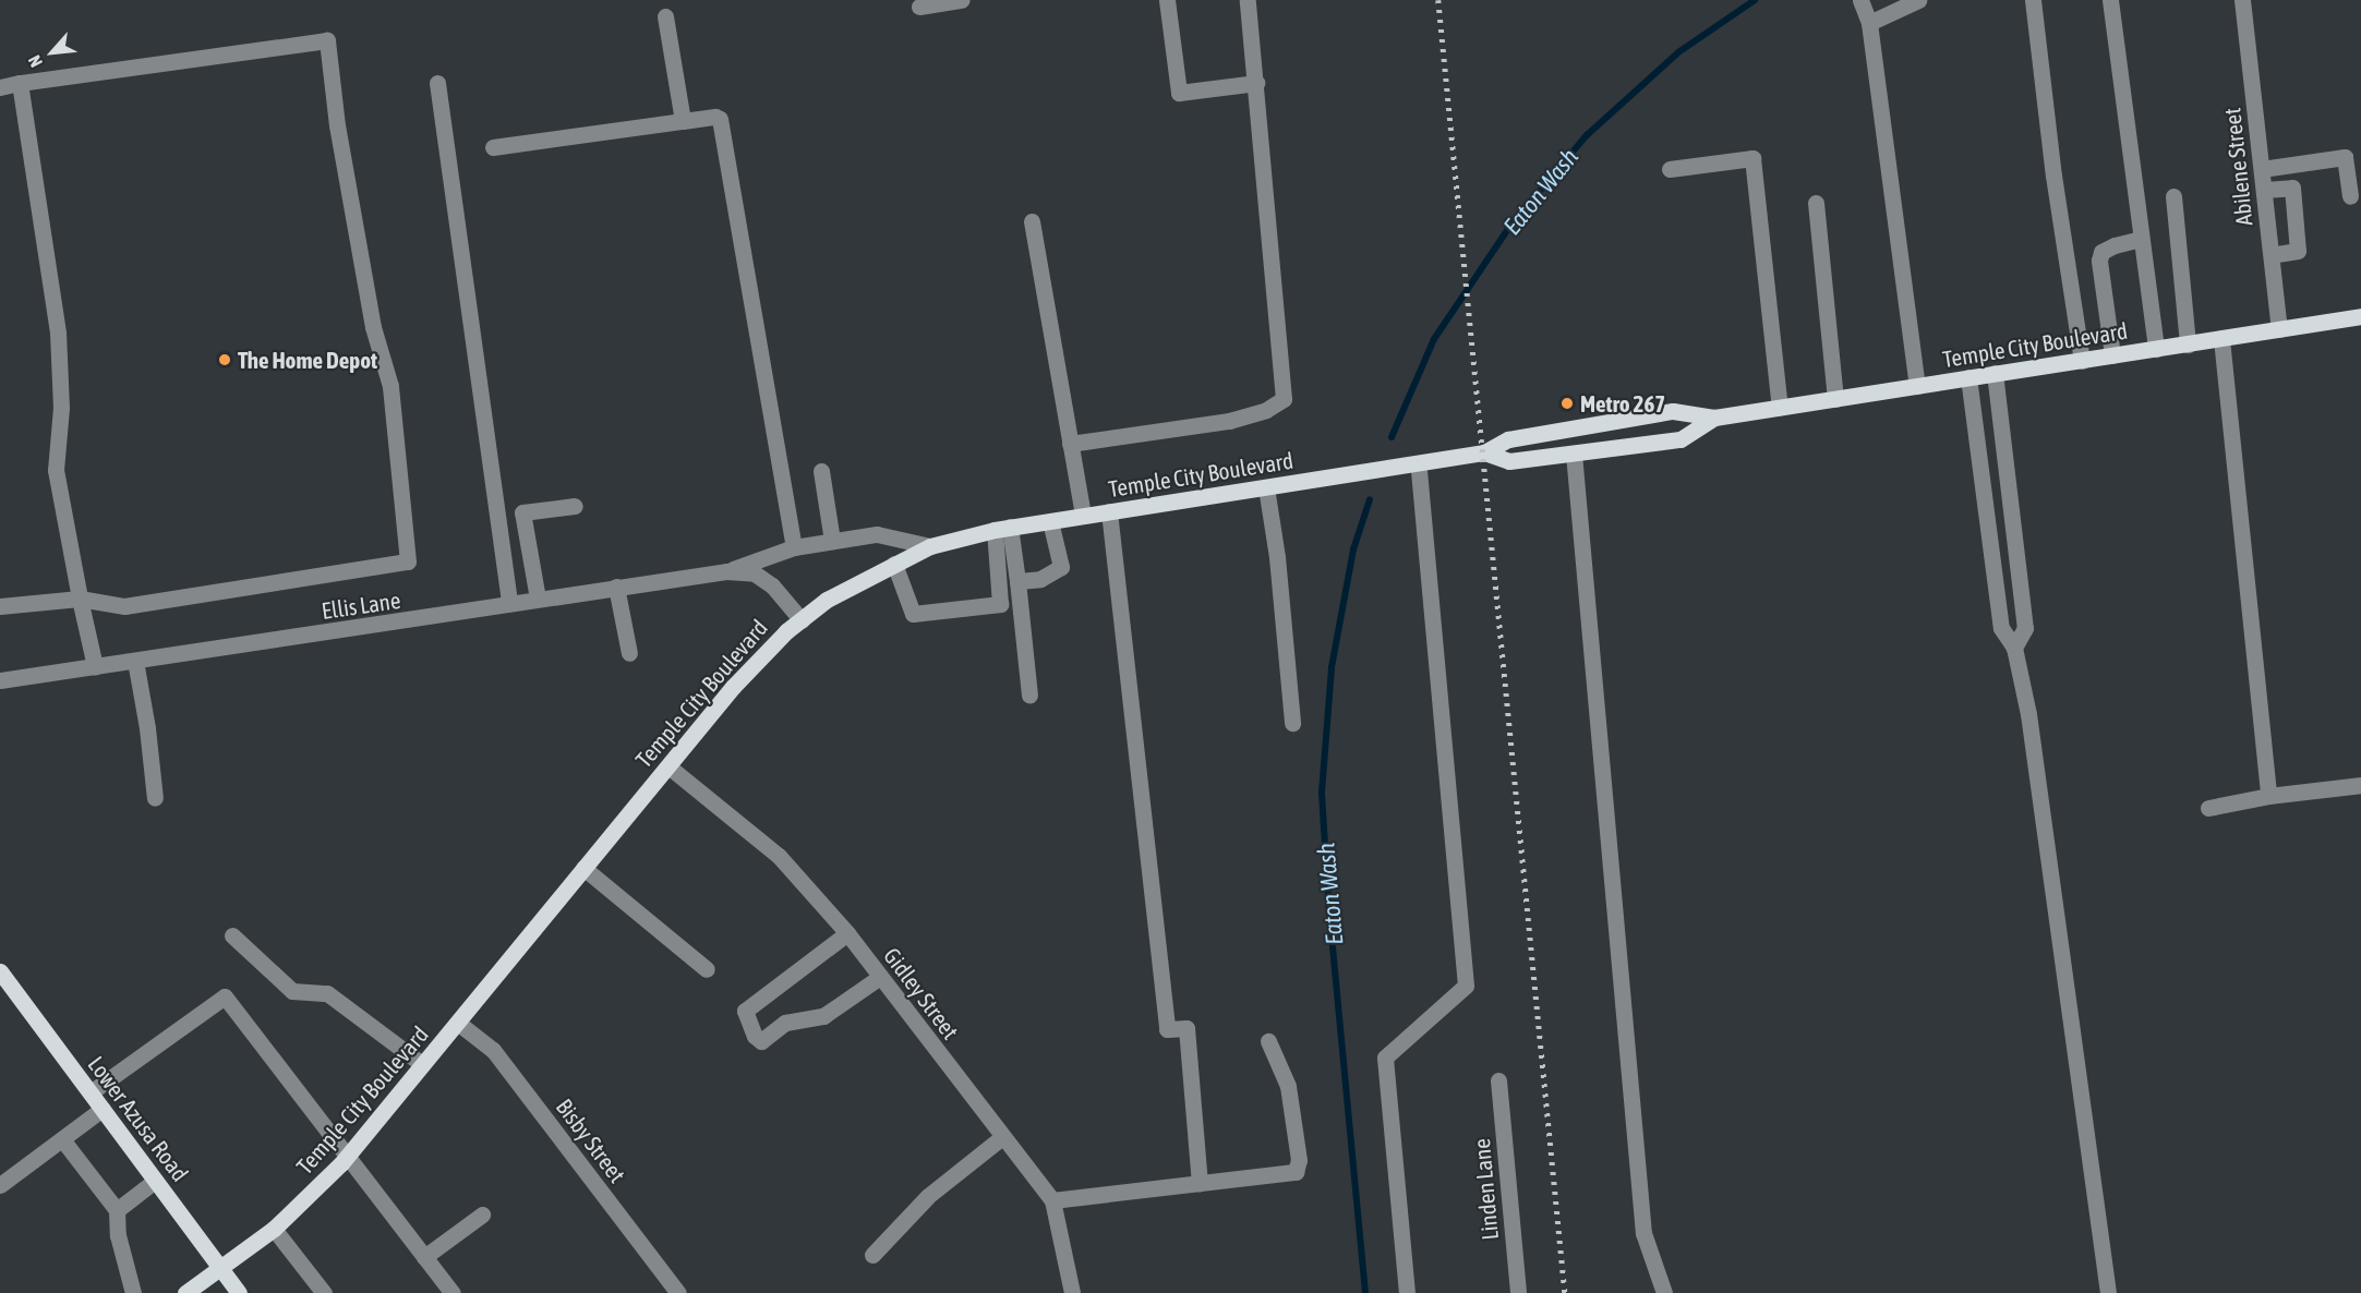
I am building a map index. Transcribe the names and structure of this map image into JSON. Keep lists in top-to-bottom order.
{
  "streets": {
    "main road": ["Temple City Boulevard", "Lower Azusa Road"],
    "street": [
      "Abilene Street",
      "Ellis Lane",
      "Gidley Street",
      "Bisby Street",
      "Linden Lane"
    ]
  },
  "crossings": [
    ["Abilene Street", "Temple City Boulevard"],
    ["Temple City Boulevard", "Ellis Lane"],
    ["Temple City Boulevard", "Gidley Street"],
    ["Temple City Boulevard", "Lower Azusa Road"],
    ["Temple City Boulevard", "Bisby Street"]
  ],
  "water": ["Eaton Wash"],
  "places": ["The Home Depot", "Metro 267"],
  "north": "bottom left"
}
